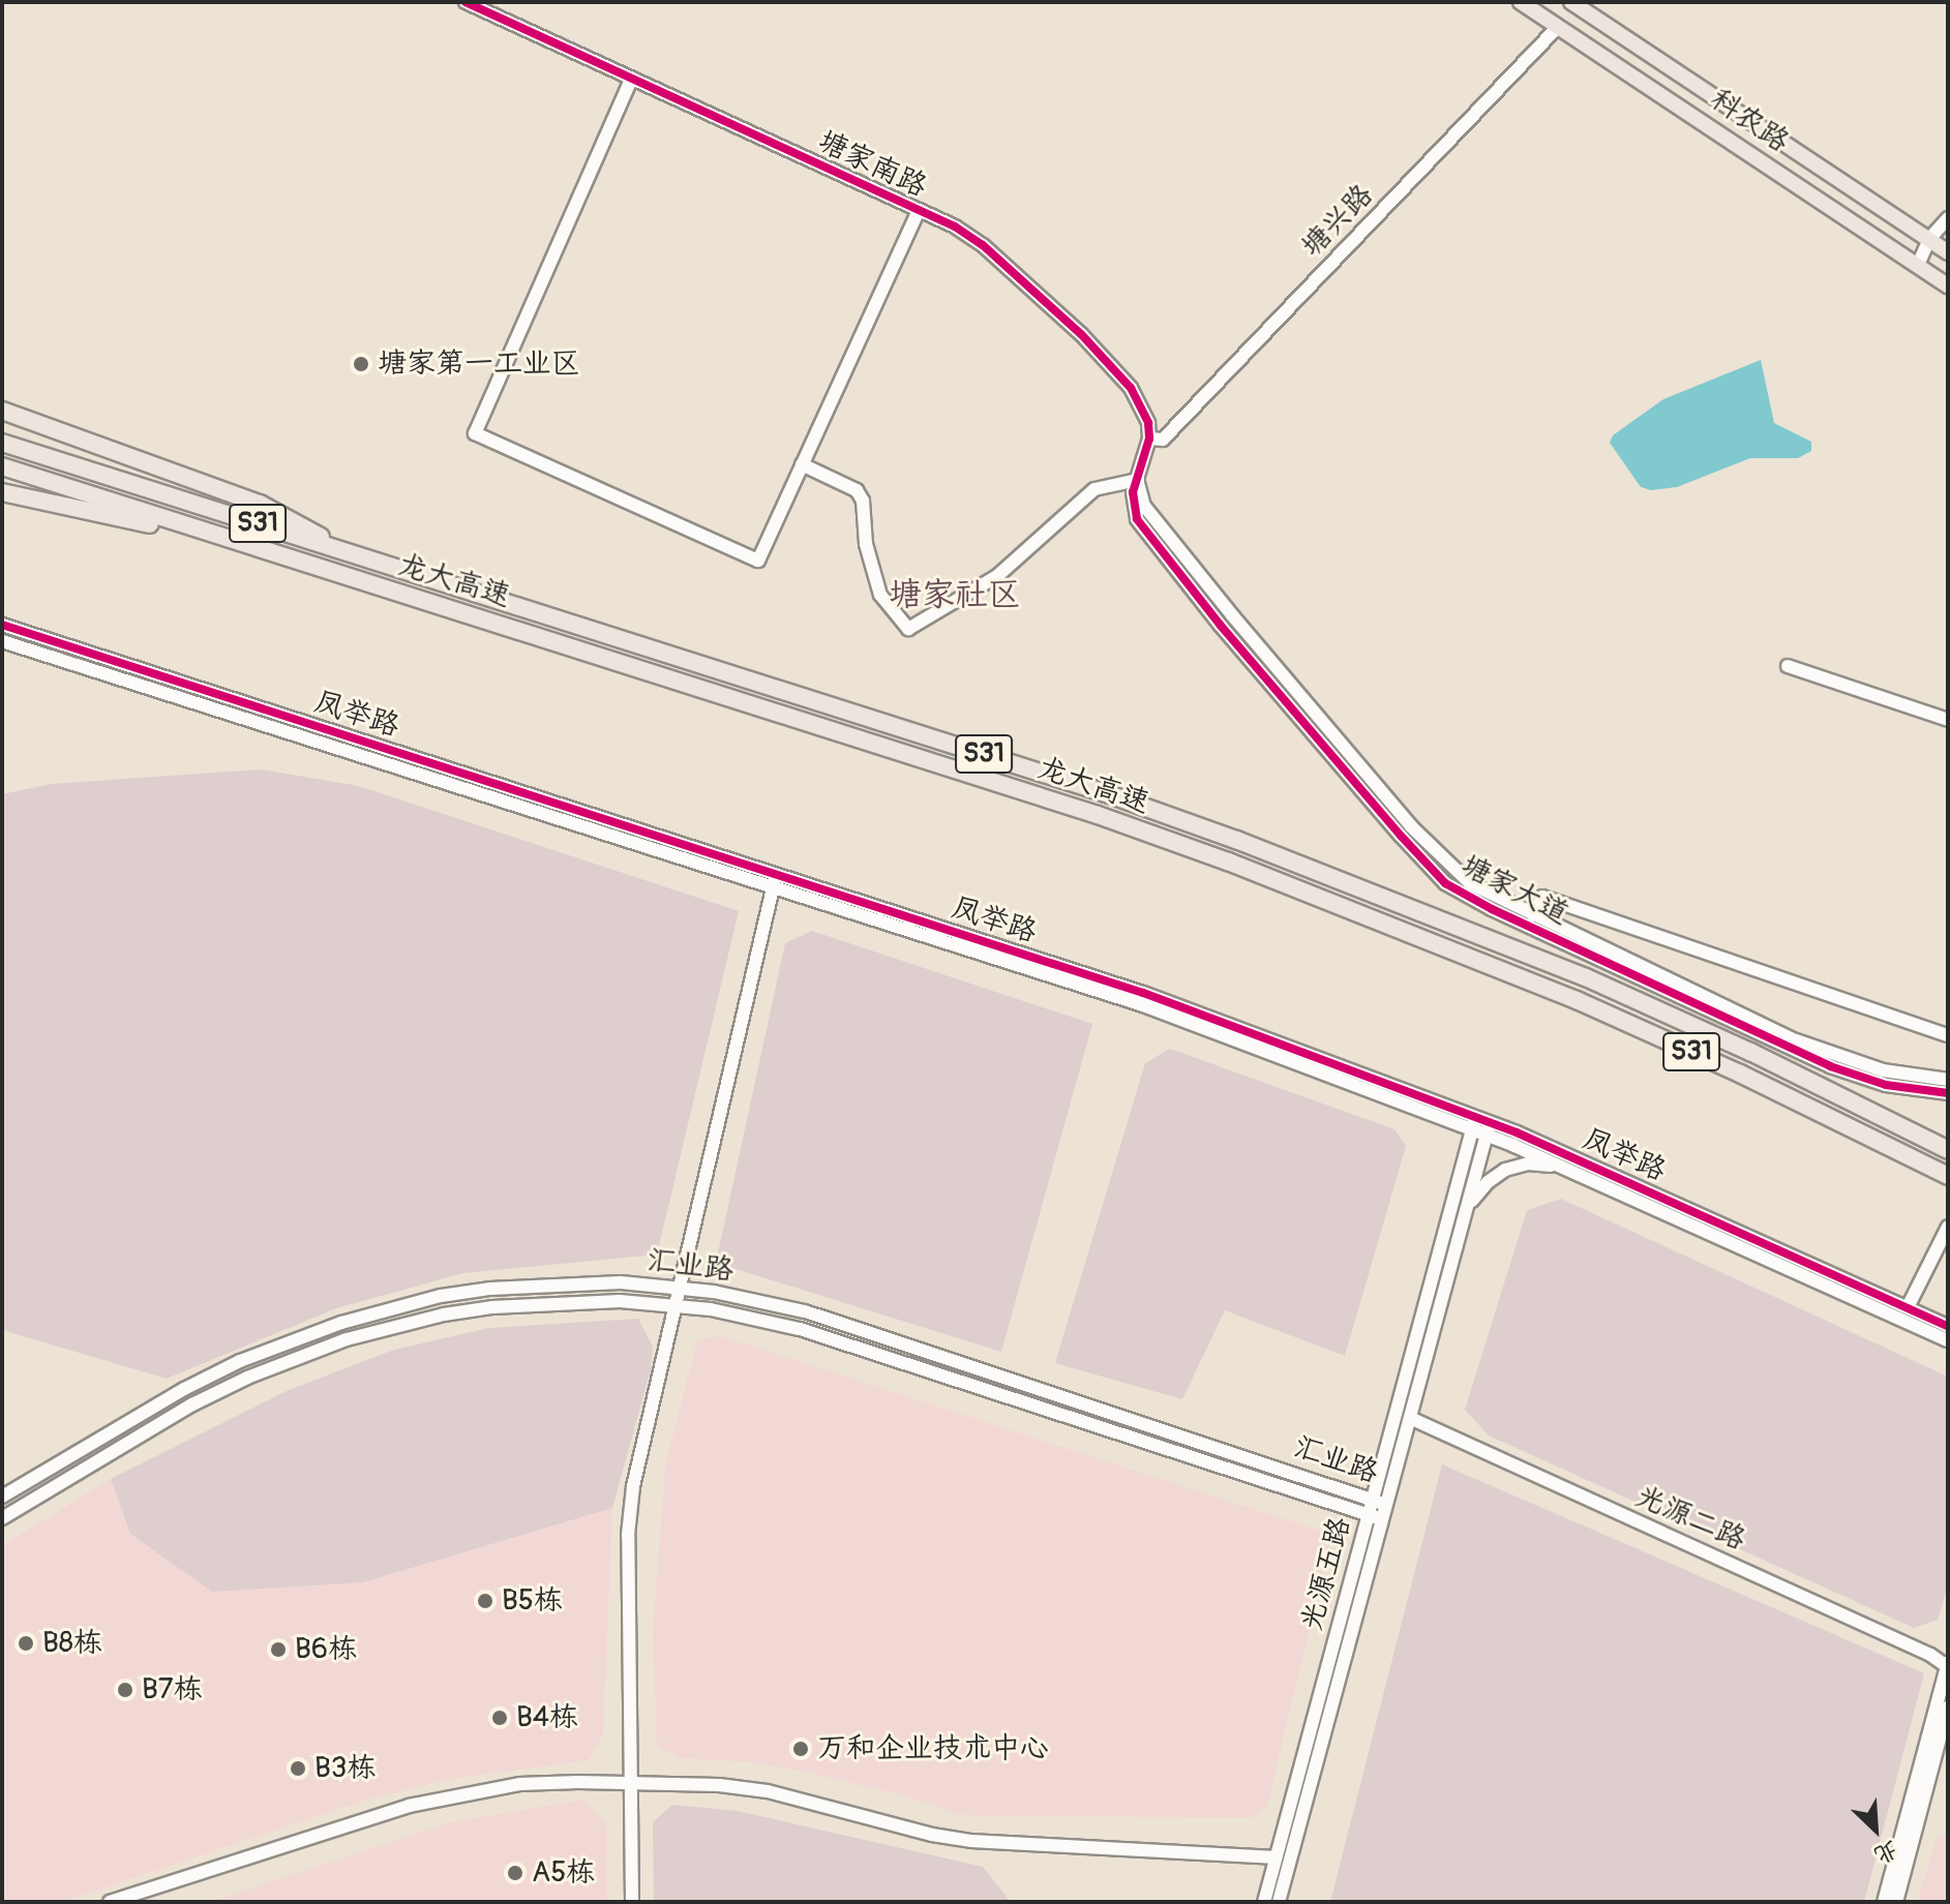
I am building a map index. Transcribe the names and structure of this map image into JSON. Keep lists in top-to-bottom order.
{
  "streets": {
    "highway": ["S31", "龙大高速"],
    "main road": ["科农路"],
    "street": [
      "塘家南路",
      "塘兴路",
      "凤举路",
      "塘家大道",
      "汇业路",
      "光源二路",
      "光源五路"
    ]
  },
  "crossings": [
    ["科农路", "塘兴路"],
    ["塘家南路", "塘兴路"],
    ["凤举路", "光源五路"],
    ["汇业路", "光源五路"],
    ["光源二路", "光源五路"]
  ],
  "districts": ["塘家社区"],
  "places": [
    "塘家第一工业区",
    "B5栋",
    "B8栋",
    "B6栋",
    "B7栋",
    "B4栋",
    "万和企业技术中心",
    "B3栋",
    "A5栋"
  ],
  "north": "bottom right"
}
